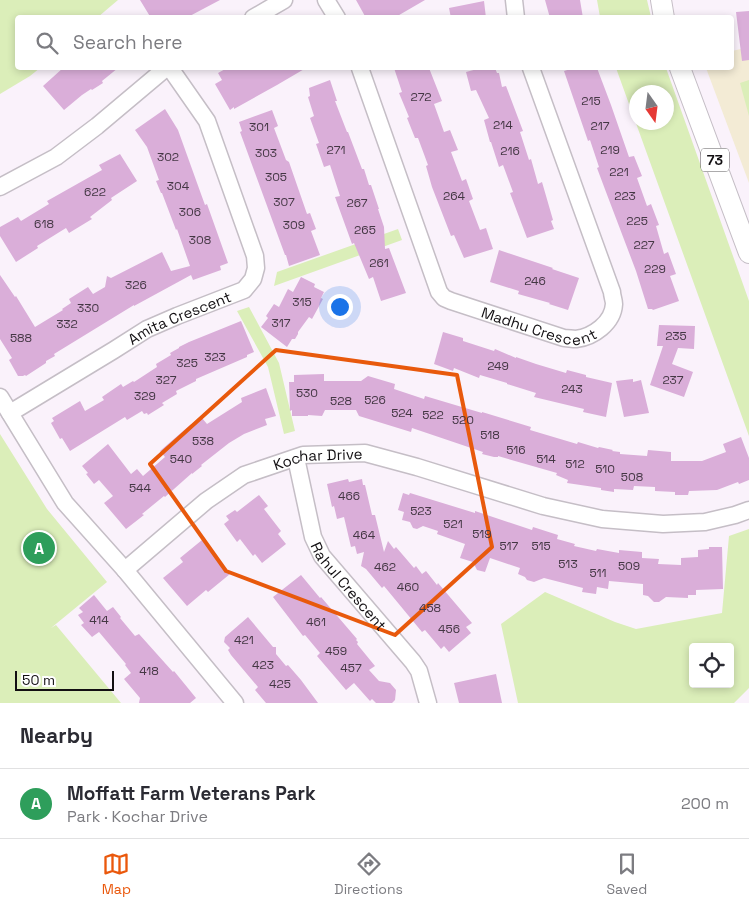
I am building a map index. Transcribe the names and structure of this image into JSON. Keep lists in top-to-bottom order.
{
  "streets": {
    "main road": ["73"],
    "street": [
      "Amita Crescent",
      "Madhu Crescent",
      "Kochar Drive",
      "Rahul Crescent"
    ]
  },
  "crossings": [
    ["Kochar Drive", "Rahul Crescent"]
  ],
  "house_numbers": [
    "272",
    "215",
    "214",
    "217",
    "301",
    "271",
    "219",
    "216",
    "303",
    "302",
    "221",
    "305",
    "304",
    "622",
    "264",
    "223",
    "307",
    "267",
    "306",
    "225",
    "618",
    "309",
    "265",
    "308",
    "227",
    "261",
    "229",
    "246",
    "326",
    "315",
    "330",
    "317",
    "332",
    "235",
    "588",
    "323",
    "325",
    "249",
    "327",
    "237",
    "243",
    "530",
    "329",
    "526",
    "528",
    "524",
    "522",
    "520",
    "518",
    "538",
    "516",
    "540",
    "514",
    "512",
    "510",
    "508",
    "544",
    "466",
    "523",
    "521",
    "519",
    "464",
    "517",
    "515",
    "513",
    "509",
    "462",
    "511",
    "460",
    "458",
    "414",
    "461",
    "456",
    "421",
    "459",
    "423",
    "457",
    "418",
    "425"
  ],
  "scale_bar": "50 m",
  "north": "bottom",
  "page": {
    "search": "Search here",
    "pins": "A",
    "scale": "50 m",
    "heading": "Nearby",
    "list": [
      {
        "mark": "A",
        "name": "Moffatt Farm Veterans Park",
        "note": "Park · Kochar Drive",
        "value": "200 m"
      }
    ],
    "nav": ["Map", "Directions", "Saved"]
  }
}
